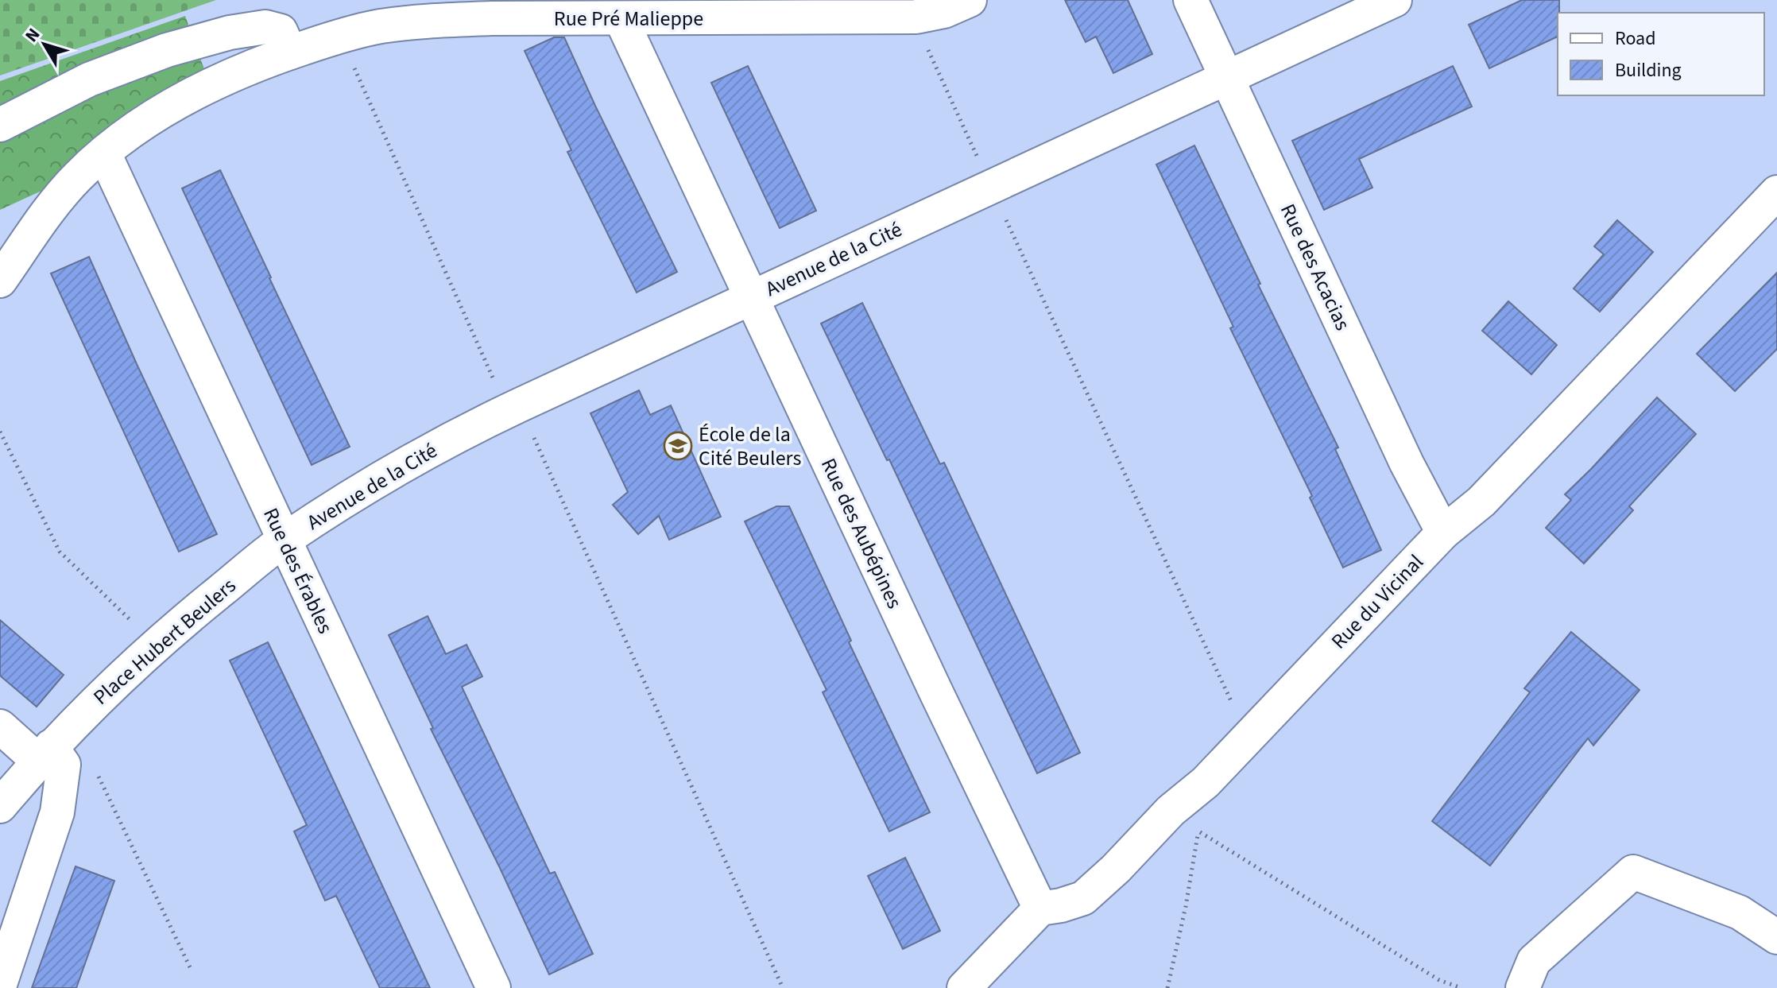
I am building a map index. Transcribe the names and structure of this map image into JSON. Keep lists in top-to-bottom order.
{
  "streets": {
    "street": [
      "Rue Pré Malieppe",
      "Avenue de la Cité",
      "Rue des Acacias",
      "Rue des Aubépines",
      "Rue des Érables",
      "Rue du Vicinal",
      "Place Hubert Beulers"
    ]
  },
  "crossings": [
    ["Rue Pré Malieppe", "Rue des Aubépines"],
    ["Rue Pré Malieppe", "Rue des Érables"],
    ["Avenue de la Cité", "Rue des Acacias"],
    ["Avenue de la Cité", "Rue des Aubépines"],
    ["Avenue de la Cité", "Rue des Érables"],
    ["Avenue de la Cité", "Place Hubert Beulers"],
    ["Rue des Acacias", "Rue du Vicinal"],
    ["Rue des Aubépines", "Rue du Vicinal"],
    ["Rue des Érables", "Place Hubert Beulers"]
  ],
  "places": {
    "school or university": ["École de la Cité Beulers"]
  },
  "legend": ["Road", "Building"],
  "north": "top left"
}
